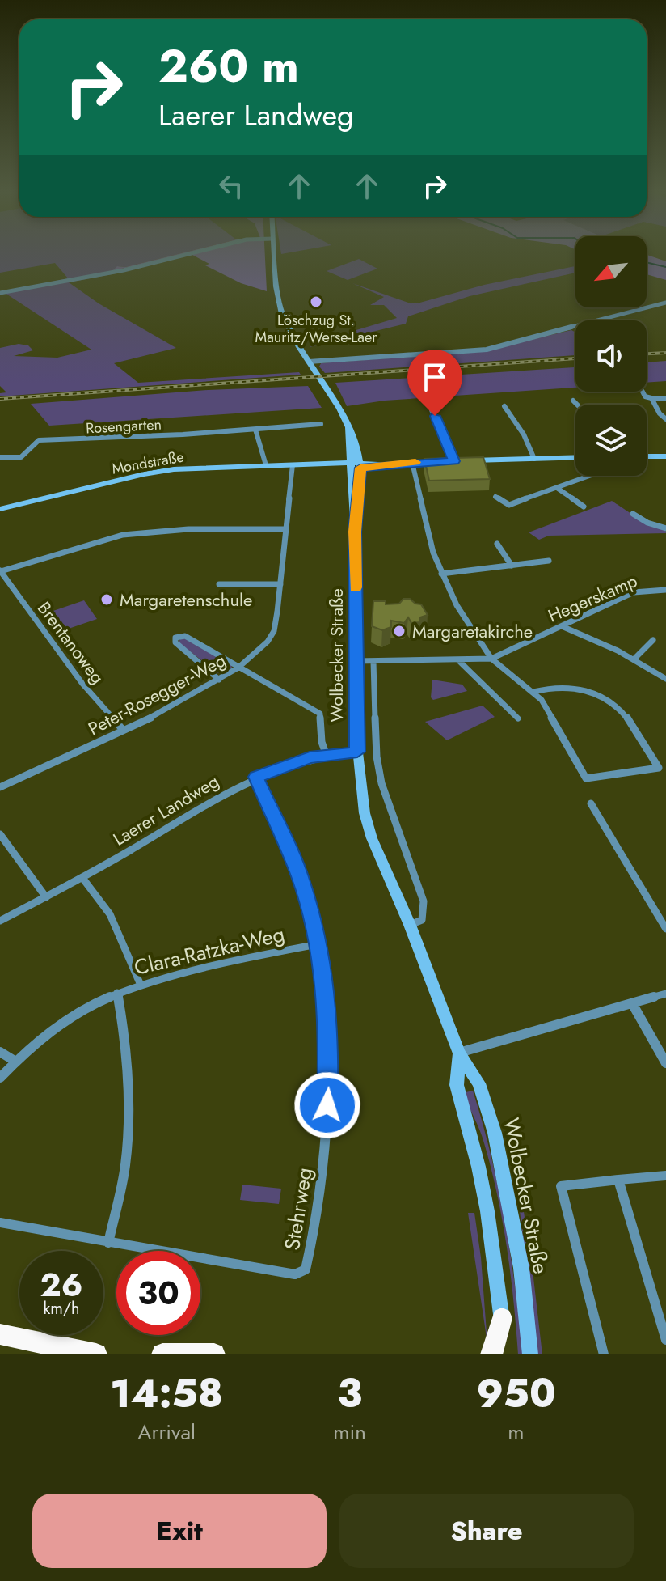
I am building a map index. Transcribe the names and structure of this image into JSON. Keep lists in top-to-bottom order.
{
  "streets": {
    "main road": ["Mondstraße", "Wolbecker Straße"],
    "street": [
      "Rosengarten",
      "Hegerskamp",
      "Brentanoweg",
      "Peter-Rosegger-Weg",
      "Laerer Landweg",
      "Clara-Ratzka-Weg",
      "Stehrweg"
    ]
  },
  "crossings": [
    ["Mondstraße", "Wolbecker Straße"],
    ["Mondstraße", "Peter-Rosegger-Weg"],
    ["Hegerskamp", "Wolbecker Straße"],
    ["Brentanoweg", "Peter-Rosegger-Weg"],
    ["Wolbecker Straße", "Laerer Landweg"],
    ["Laerer Landweg", "Stehrweg"],
    ["Clara-Ratzka-Weg", "Stehrweg"]
  ],
  "places": ["Löschzug St. Mauritz/Werse-Laer", "Margaretenschule", "Margaretakirche"],
  "north": "bottom left",
  "page": {
    "turn": ["260 m", "Laerer Landweg"],
    "speed": "26 km/h",
    "limit": "30",
    "eta": [
      "14:58",
      "Arrival",
      "3",
      "min",
      "950",
      "m"
    ],
    "buttons": ["Exit", "Share"]
  }
}
